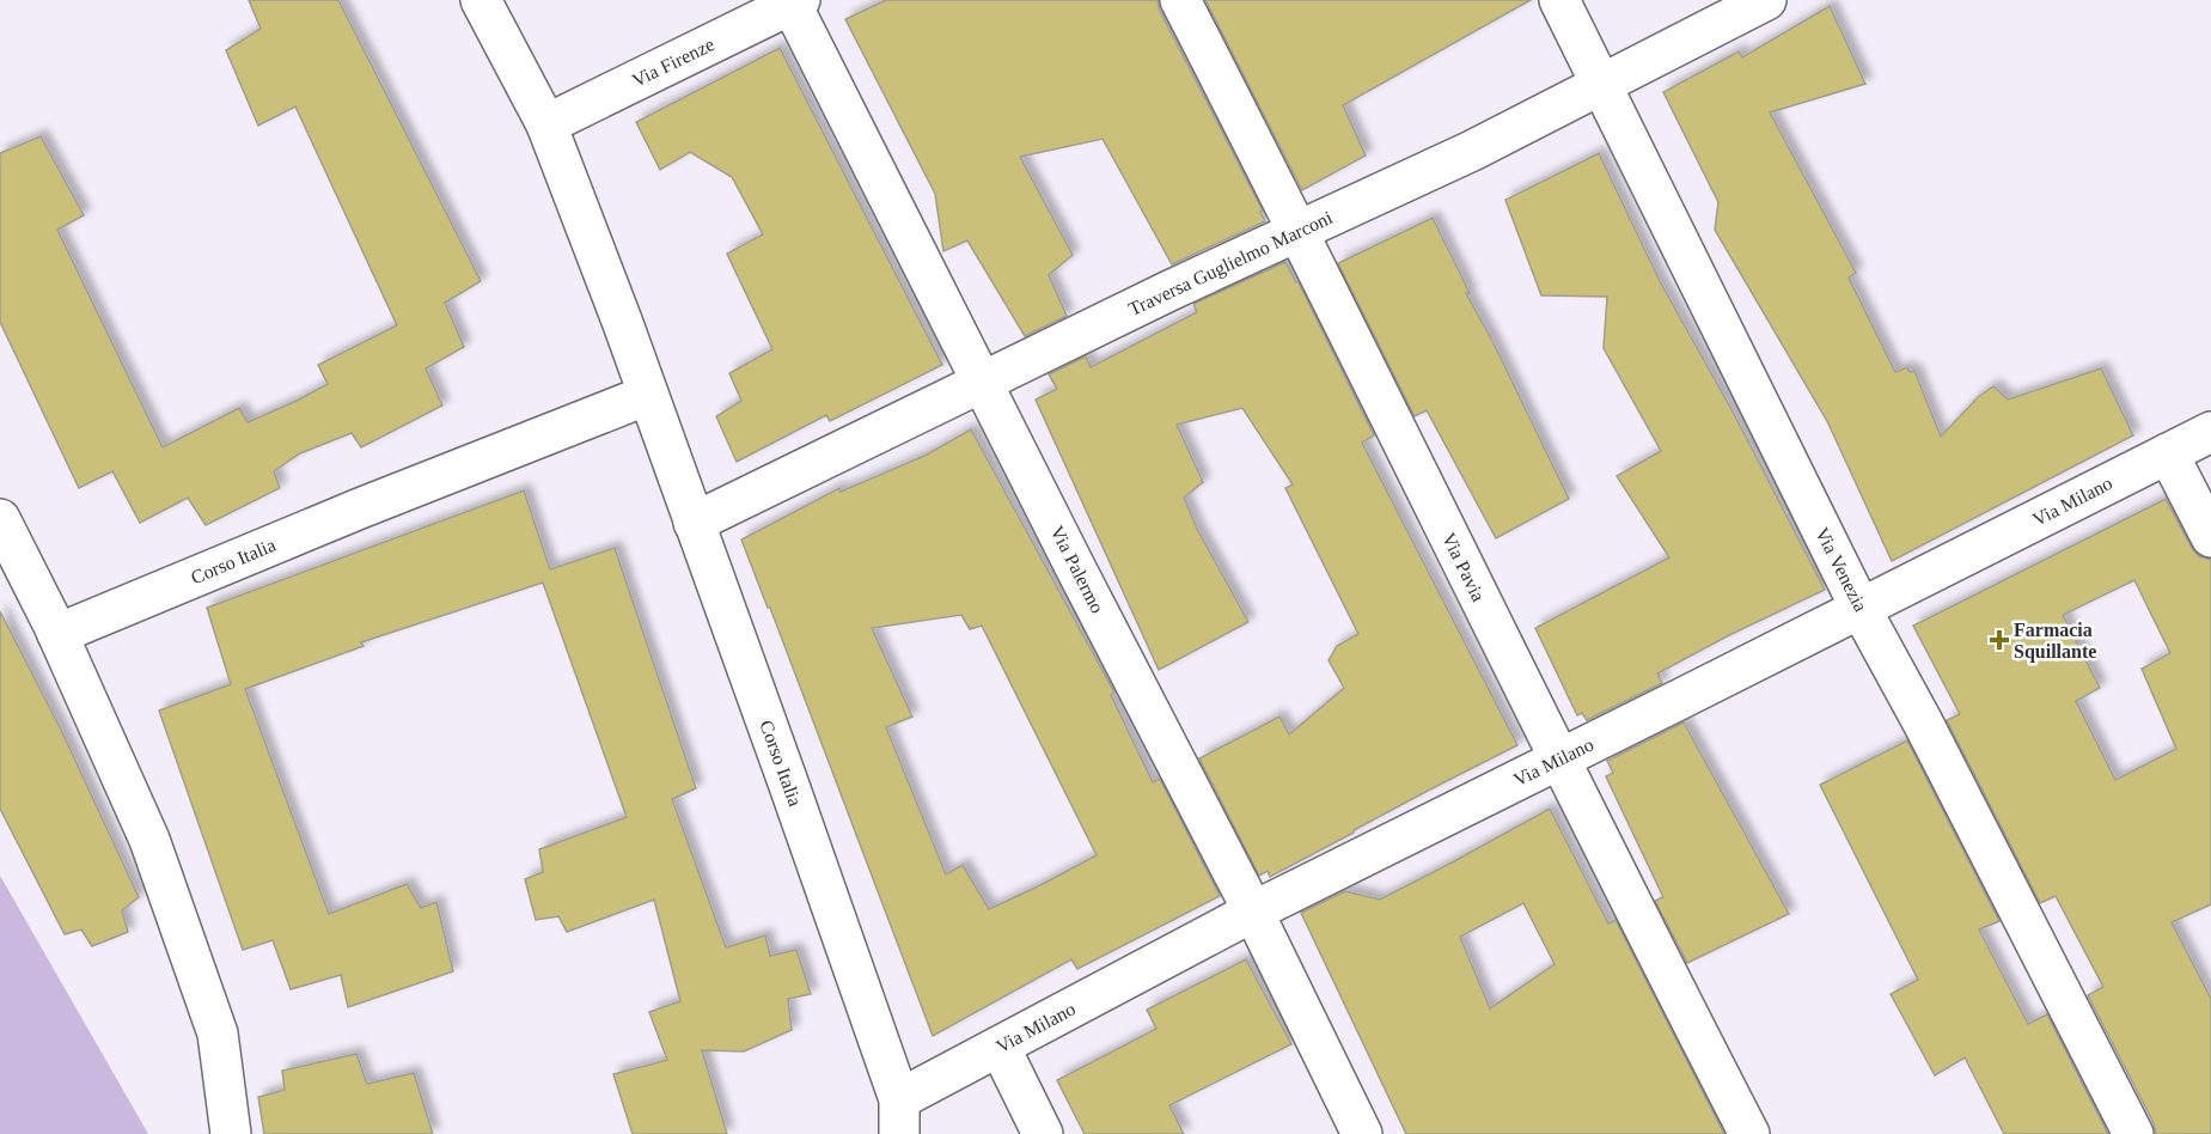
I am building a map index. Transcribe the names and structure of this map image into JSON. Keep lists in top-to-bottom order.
{
  "streets": {
    "street": [
      "Via Firenze",
      "Traversa Guglielmo Marconi",
      "Via Milano",
      "Corso Italia",
      "Via Pavia",
      "Via Palermo",
      "Via Venezia"
    ]
  },
  "crossings": [
    ["Via Firenze", "Corso Italia"],
    ["Via Firenze", "Via Palermo"],
    ["Traversa Guglielmo Marconi", "Corso Italia"],
    ["Traversa Guglielmo Marconi", "Via Pavia"],
    ["Traversa Guglielmo Marconi", "Via Palermo"],
    ["Traversa Guglielmo Marconi", "Via Venezia"],
    ["Via Milano", "Corso Italia"],
    ["Via Milano", "Via Pavia"],
    ["Via Milano", "Via Palermo"],
    ["Via Milano", "Via Venezia"]
  ],
  "places": {
    "health": ["Farmacia Squillante"]
  }
}
